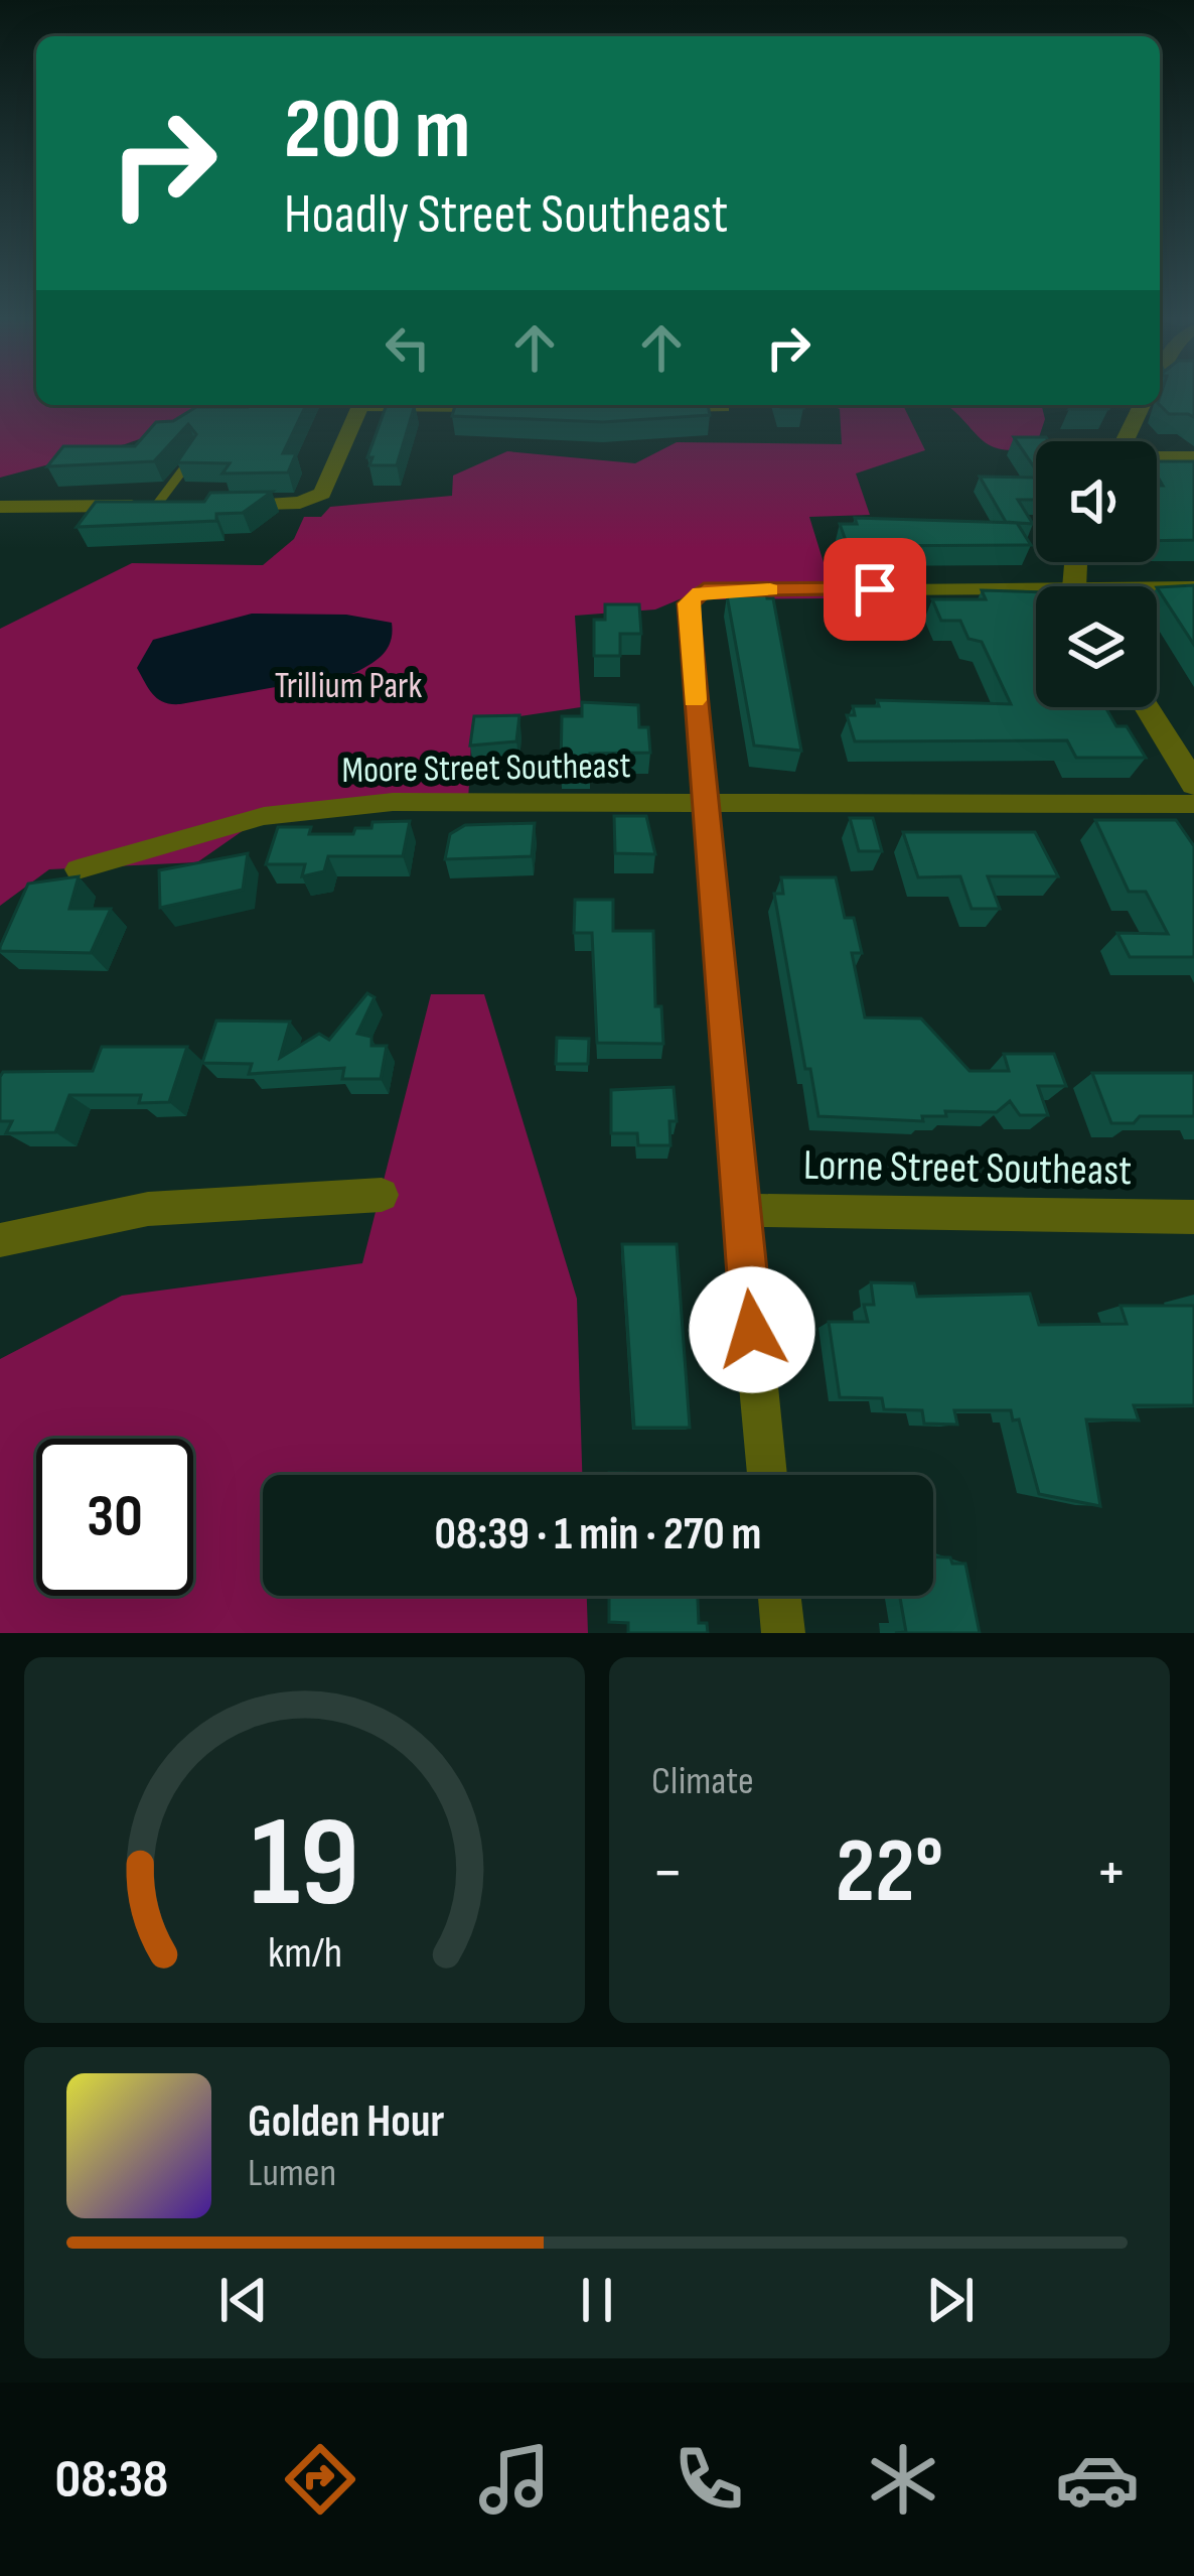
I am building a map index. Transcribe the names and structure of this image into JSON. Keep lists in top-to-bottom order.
{
  "streets": {
    "street": ["Moore Street Southeast", "Lorne Street Southeast"]
  },
  "parks": ["Trillium Park"],
  "page": {
    "turn": ["200 m", "Hoadly Street Southeast"],
    "limit": "30",
    "trip": "08:39 · 1 min · 270 m",
    "tile": "Climate",
    "heat": ["−", "22°", "+"],
    "song": ["Golden Hour", "Lumen"],
    "tabs": "08:38",
    "gauge": ["19", "km/h"]
  }
}
